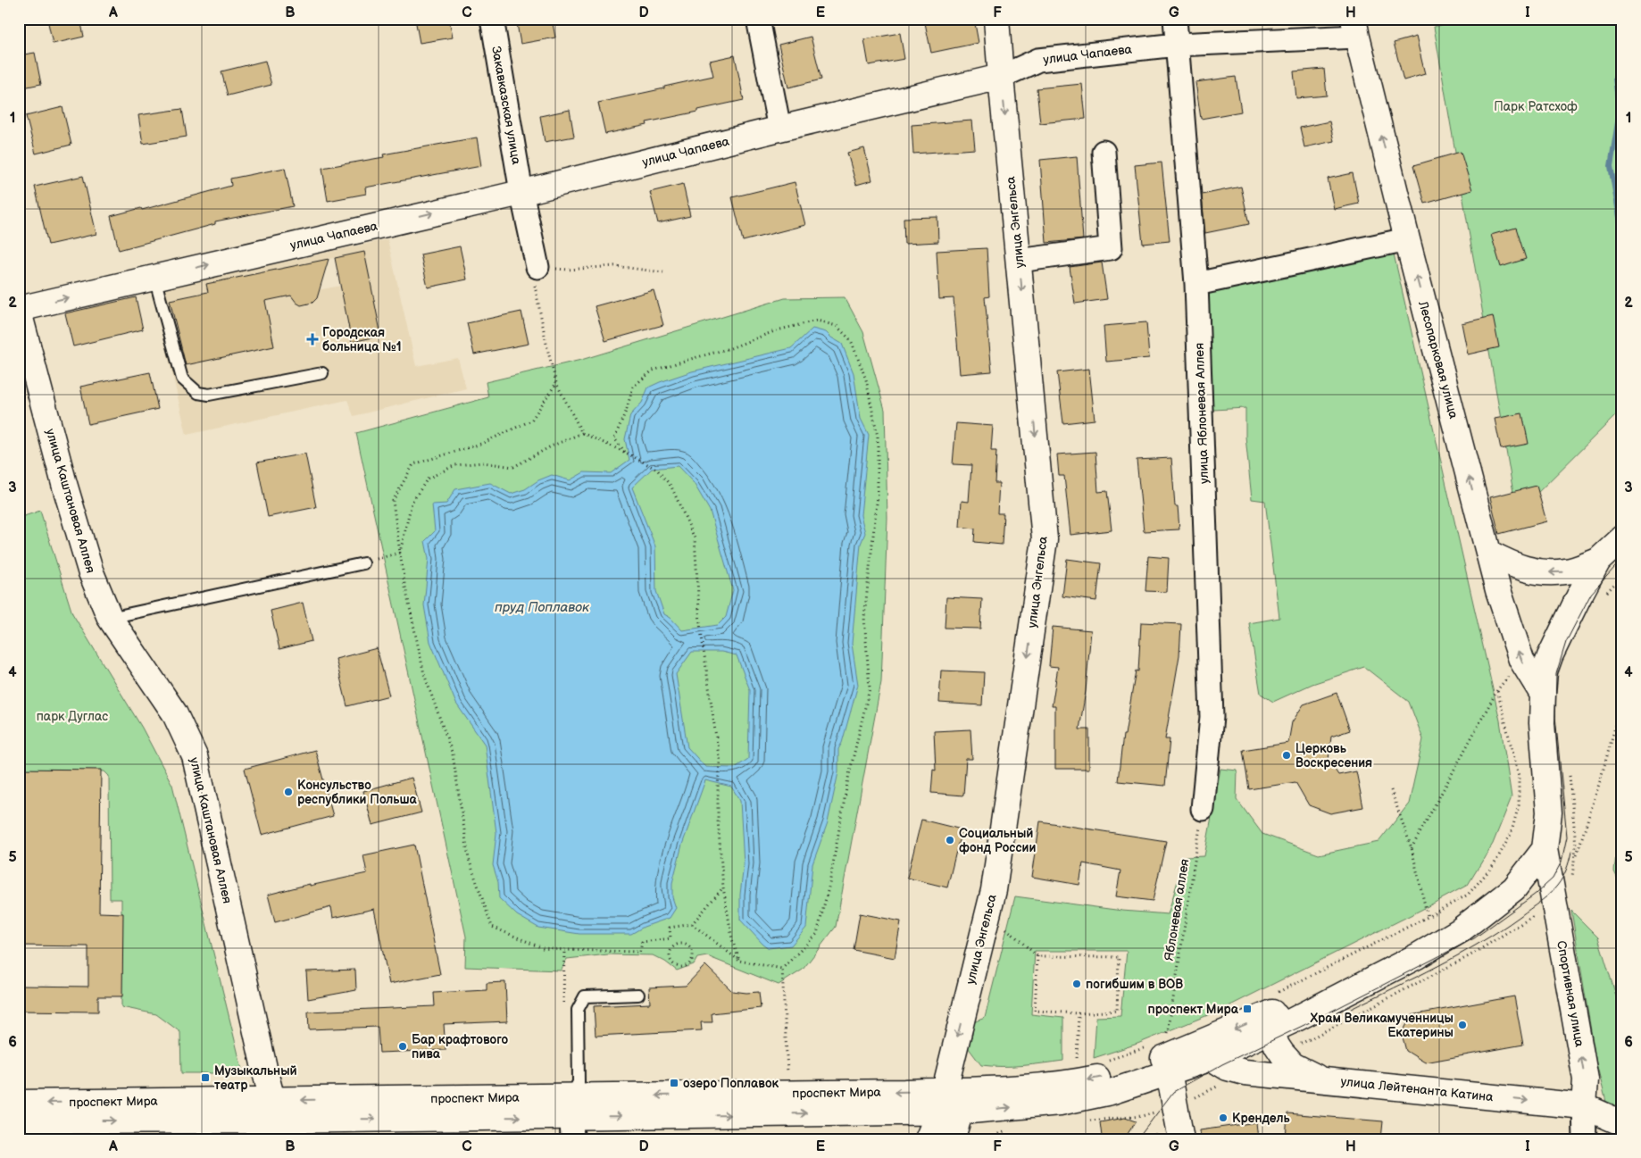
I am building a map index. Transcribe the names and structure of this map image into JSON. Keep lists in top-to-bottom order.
{
  "streets": {
    "street": [
      "улица Чапаева",
      "Закавказская улица",
      "улица Энгельса",
      "Лесопарковая улица",
      "улица Яблоневая Аллея",
      "улица Каштановая Аллея",
      "Спортивная улица",
      "улица Лейтенанта Катина",
      "проспект Мира"
    ],
    "path": ["Яблоневая аллея"]
  },
  "crossings": [
    ["улица Чапаева", "Закавказская улица"],
    ["улица Чапаева", "улица Энгельса"],
    ["улица Чапаева", "Лесопарковая улица"],
    ["улица Чапаева", "улица Яблоневая Аллея"],
    ["улица Чапаева", "улица Каштановая Аллея"],
    ["улица Энгельса", "проспект Мира"],
    ["улица Яблоневая Аллея", "Яблоневая аллея"],
    ["улица Каштановая Аллея", "проспект Мира"],
    ["Яблоневая аллея", "проспект Мира"],
    ["Спортивная улица", "улица Лейтенанта Катина"],
    ["улица Лейтенанта Катина", "проспект Мира"]
  ],
  "one_way": [
    "улица Чапаева",
    "улица Энгельса",
    "Лесопарковая улица",
    "Спортивная улица",
    "улица Лейтенанта Катина"
  ],
  "water": ["пруд Поплавок"],
  "parks": ["Парк Ратсхоф", "парк Дуглас"],
  "places": {
    "health": ["Городская больница №1"],
    "other": [
      "Церковь Воскресения",
      "Консульство республики Польша",
      "Социальный фонд России",
      "погибшим в ВОВ",
      "Храм Великамученницы Екатерины",
      "Бар крафтового пива",
      "Крендель"
    ],
    "transit": ["проспект Мира", "Музыкальный театр", "озеро Поплавок"]
  },
  "grid": {
    "columns": [
      "A",
      "B",
      "C",
      "D",
      "E",
      "F",
      "G",
      "H",
      "I"
    ],
    "rows": [
      "1",
      "2",
      "3",
      "4",
      "5",
      "6"
    ]
  }
}
